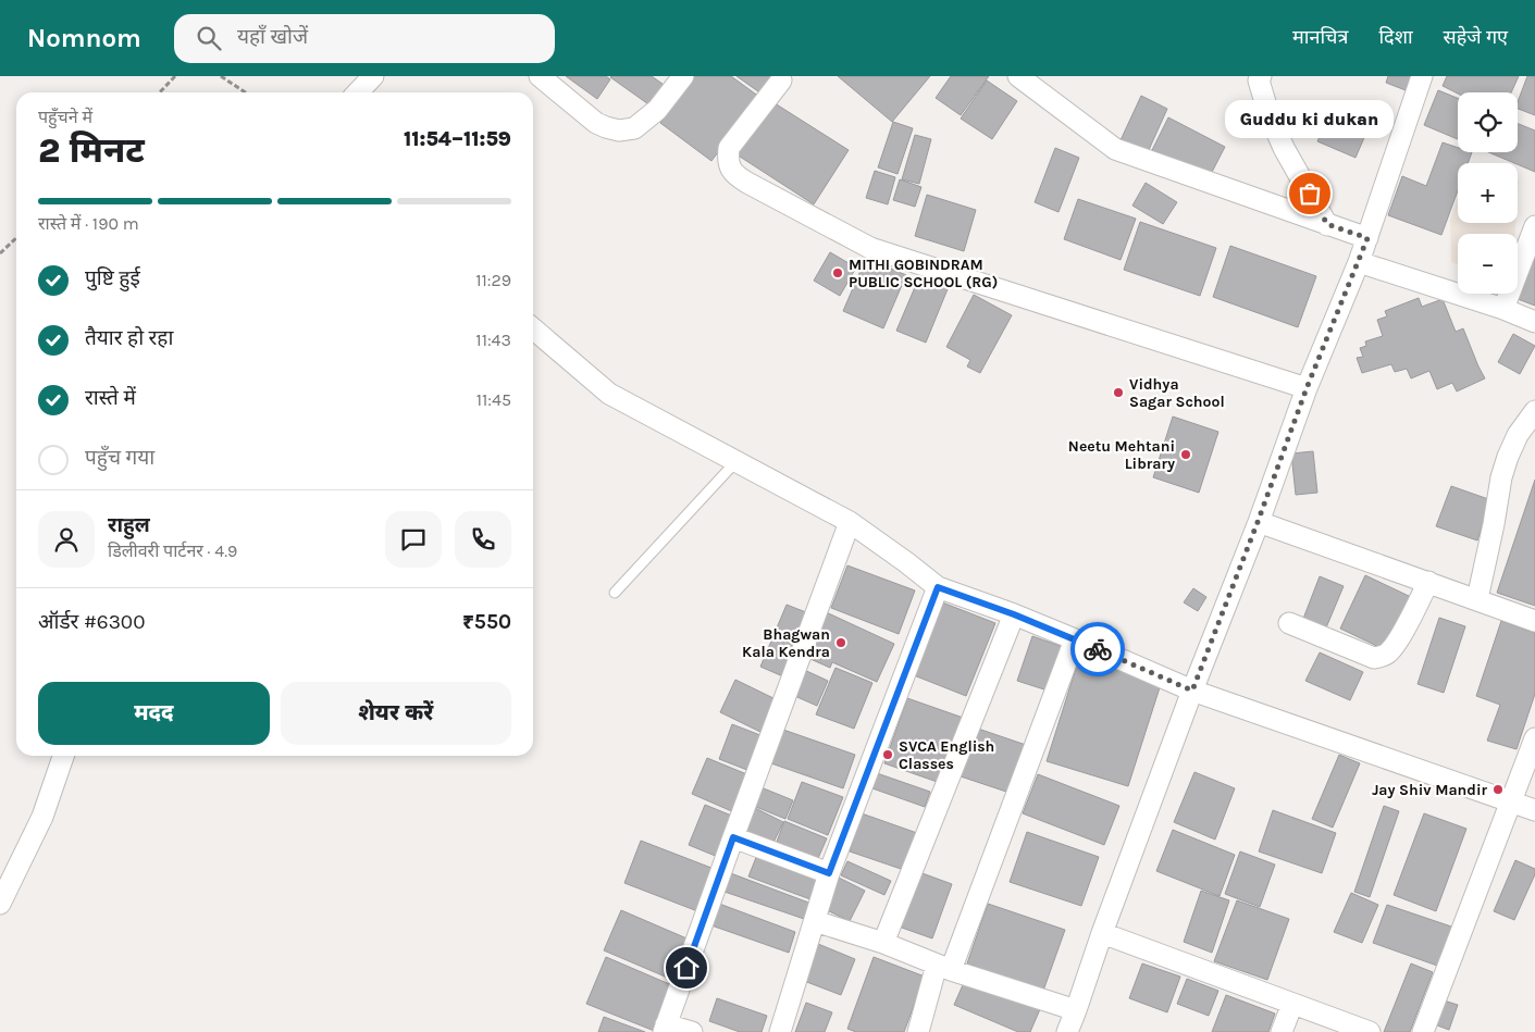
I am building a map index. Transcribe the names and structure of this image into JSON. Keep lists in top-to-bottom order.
{
  "places": [
    "Guddu ki dukan",
    "MITHI GOBINDRAM PUBLIC SCHOOL (RG)",
    "Vidhya Sagar School",
    "Neetu Mehtani Library",
    "Bhagwan Kala Kendra",
    "SVCA English Classes",
    "Jay Shiv Mandir"
  ],
  "page": {
    "header": "Nomnom",
    "search": "यहाँ खोजें",
    "nav": ["मानचित्र", "दिशा", "सहेजे गए"],
    "map_buttons": ["+", "−"],
    "heading": ["2 मिनट", "पहुँचने में", "11:54–11:59"],
    "panel": [
      "राहुल",
      "डिलीवरी पार्टनर · 4.9",
      "ऑर्डर #6300",
      "₹550"
    ],
    "bubble": "Guddu ki dukan",
    "bar": "रास्ते में · 190 m",
    "list": [
      ["पुष्टि हुई", "11:29"],
      ["तैयार हो रहा", "11:43"],
      ["रास्ते में", "11:45"],
      "पहुँच गया"
    ],
    "buttons": ["मदद", "शेयर करें"]
  }
}
